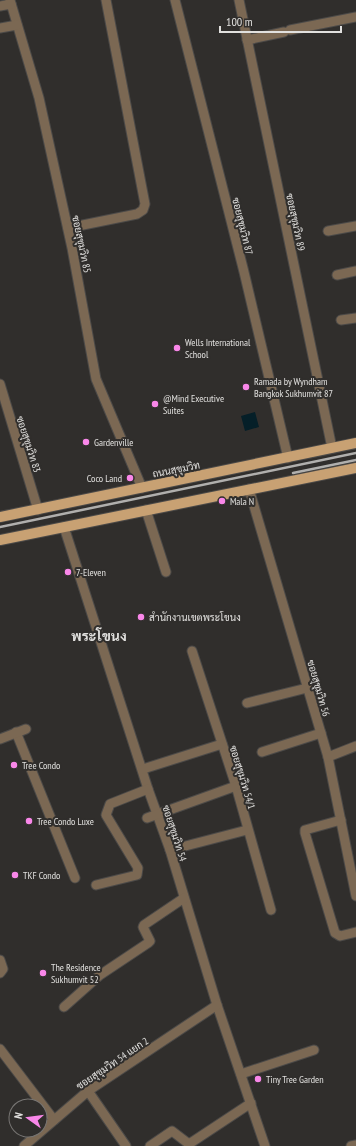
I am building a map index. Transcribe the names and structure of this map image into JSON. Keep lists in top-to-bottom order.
{
  "streets": {
    "main road": ["ถนนสุขุมวิท"],
    "street": [
      "ซอยสุขุมวิท 89",
      "ซอยสุขุมวิท 87",
      "ซอยสุขุมวิท 85",
      "ซอยสุขุมวิท 83",
      "ซอยสุขุมวิท 56",
      "ซอยสุขุมวิท 54/1",
      "ซอยสุขุมวิท 54",
      "ซอยสุขุมวิท 54 แยก 2"
    ]
  },
  "crossings": [
    ["ซอยสุขุมวิท 89", "ถนนสุขุมวิท"],
    ["ซอยสุขุมวิท 87", "ถนนสุขุมวิท"],
    ["ซอยสุขุมวิท 85", "ถนนสุขุมวิท"],
    ["ซอยสุขุมวิท 83", "ถนนสุขุมวิท"],
    ["ซอยสุขุมวิท 54", "ซอยสุขุมวิท 54 แยก 2"]
  ],
  "districts": ["พระโขนง"],
  "places": [
    "Wells International School",
    "Ramada by Wyndham Bangkok Sukhumvit 87",
    "@Mind Executive Suites",
    "Gardenville",
    "Coco Land",
    "Mala N",
    "7-Eleven",
    "สำนักงานเขตพระโขนง",
    "Tree Condo",
    "Tree Condo Luxe",
    "TKF Condo",
    "The Residence Sukhumvit 52",
    "Tiny Tree Garden"
  ],
  "scale_bar": "100 m",
  "north": "left"
}
